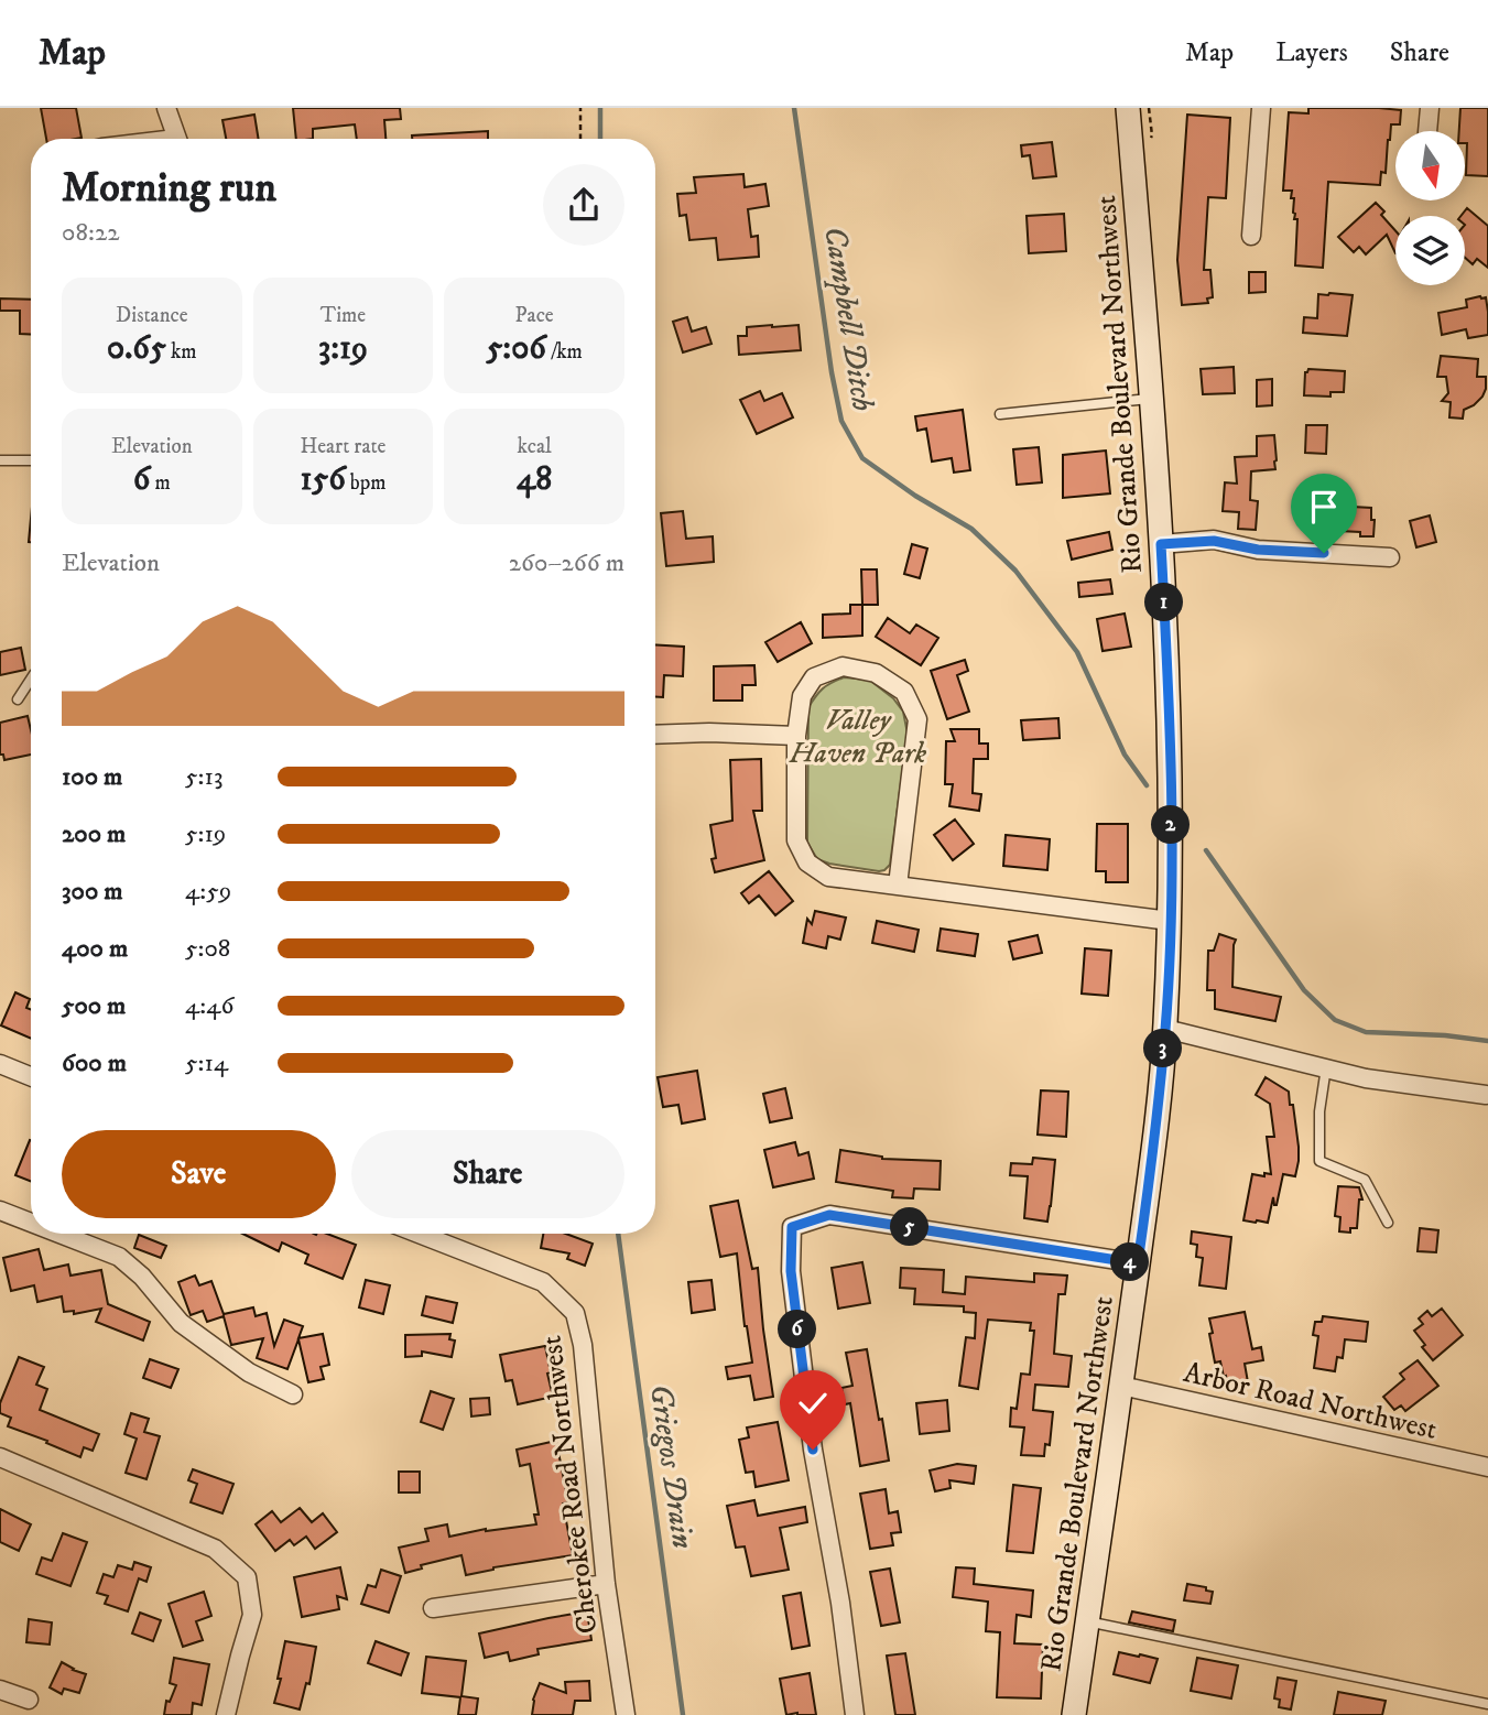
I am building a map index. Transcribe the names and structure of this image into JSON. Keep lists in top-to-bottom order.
{
  "streets": {
    "main road": ["Rio Grande Boulevard Northwest"],
    "street": ["Arbor Road Northwest", "Cherokee Road Northwest"]
  },
  "crossings": [
    ["Rio Grande Boulevard Northwest", "Arbor Road Northwest"]
  ],
  "water": ["Campbell Ditch", "Griegos Drain"],
  "parks": ["Valley Haven Park"],
  "north": "bottom",
  "page": {
    "header": "Map",
    "nav": ["Map", "Layers", "Share"],
    "heading": ["Morning run", "08:22"],
    "stats": [
      ["Distance", "0.65 km"],
      ["Time", "3:19"],
      ["Pace", "5:06 /km"],
      ["Elevation", "6 m"],
      ["Heart rate", "156 bpm"],
      ["kcal", "48"]
    ],
    "chart": ["Elevation", "260–266 m"],
    "pins": [
      "1",
      "2",
      "3",
      "5",
      "4",
      "6"
    ],
    "list": [
      {
        "name": "100 m",
        "note": "5:13"
      },
      {
        "name": "200 m",
        "note": "5:19"
      },
      {
        "name": "300 m",
        "note": "4:59"
      },
      {
        "name": "400 m",
        "note": "5:08"
      },
      {
        "name": "500 m",
        "note": "4:46"
      },
      {
        "name": "600 m",
        "note": "5:14"
      }
    ],
    "buttons": ["Save", "Share"]
  }
}
